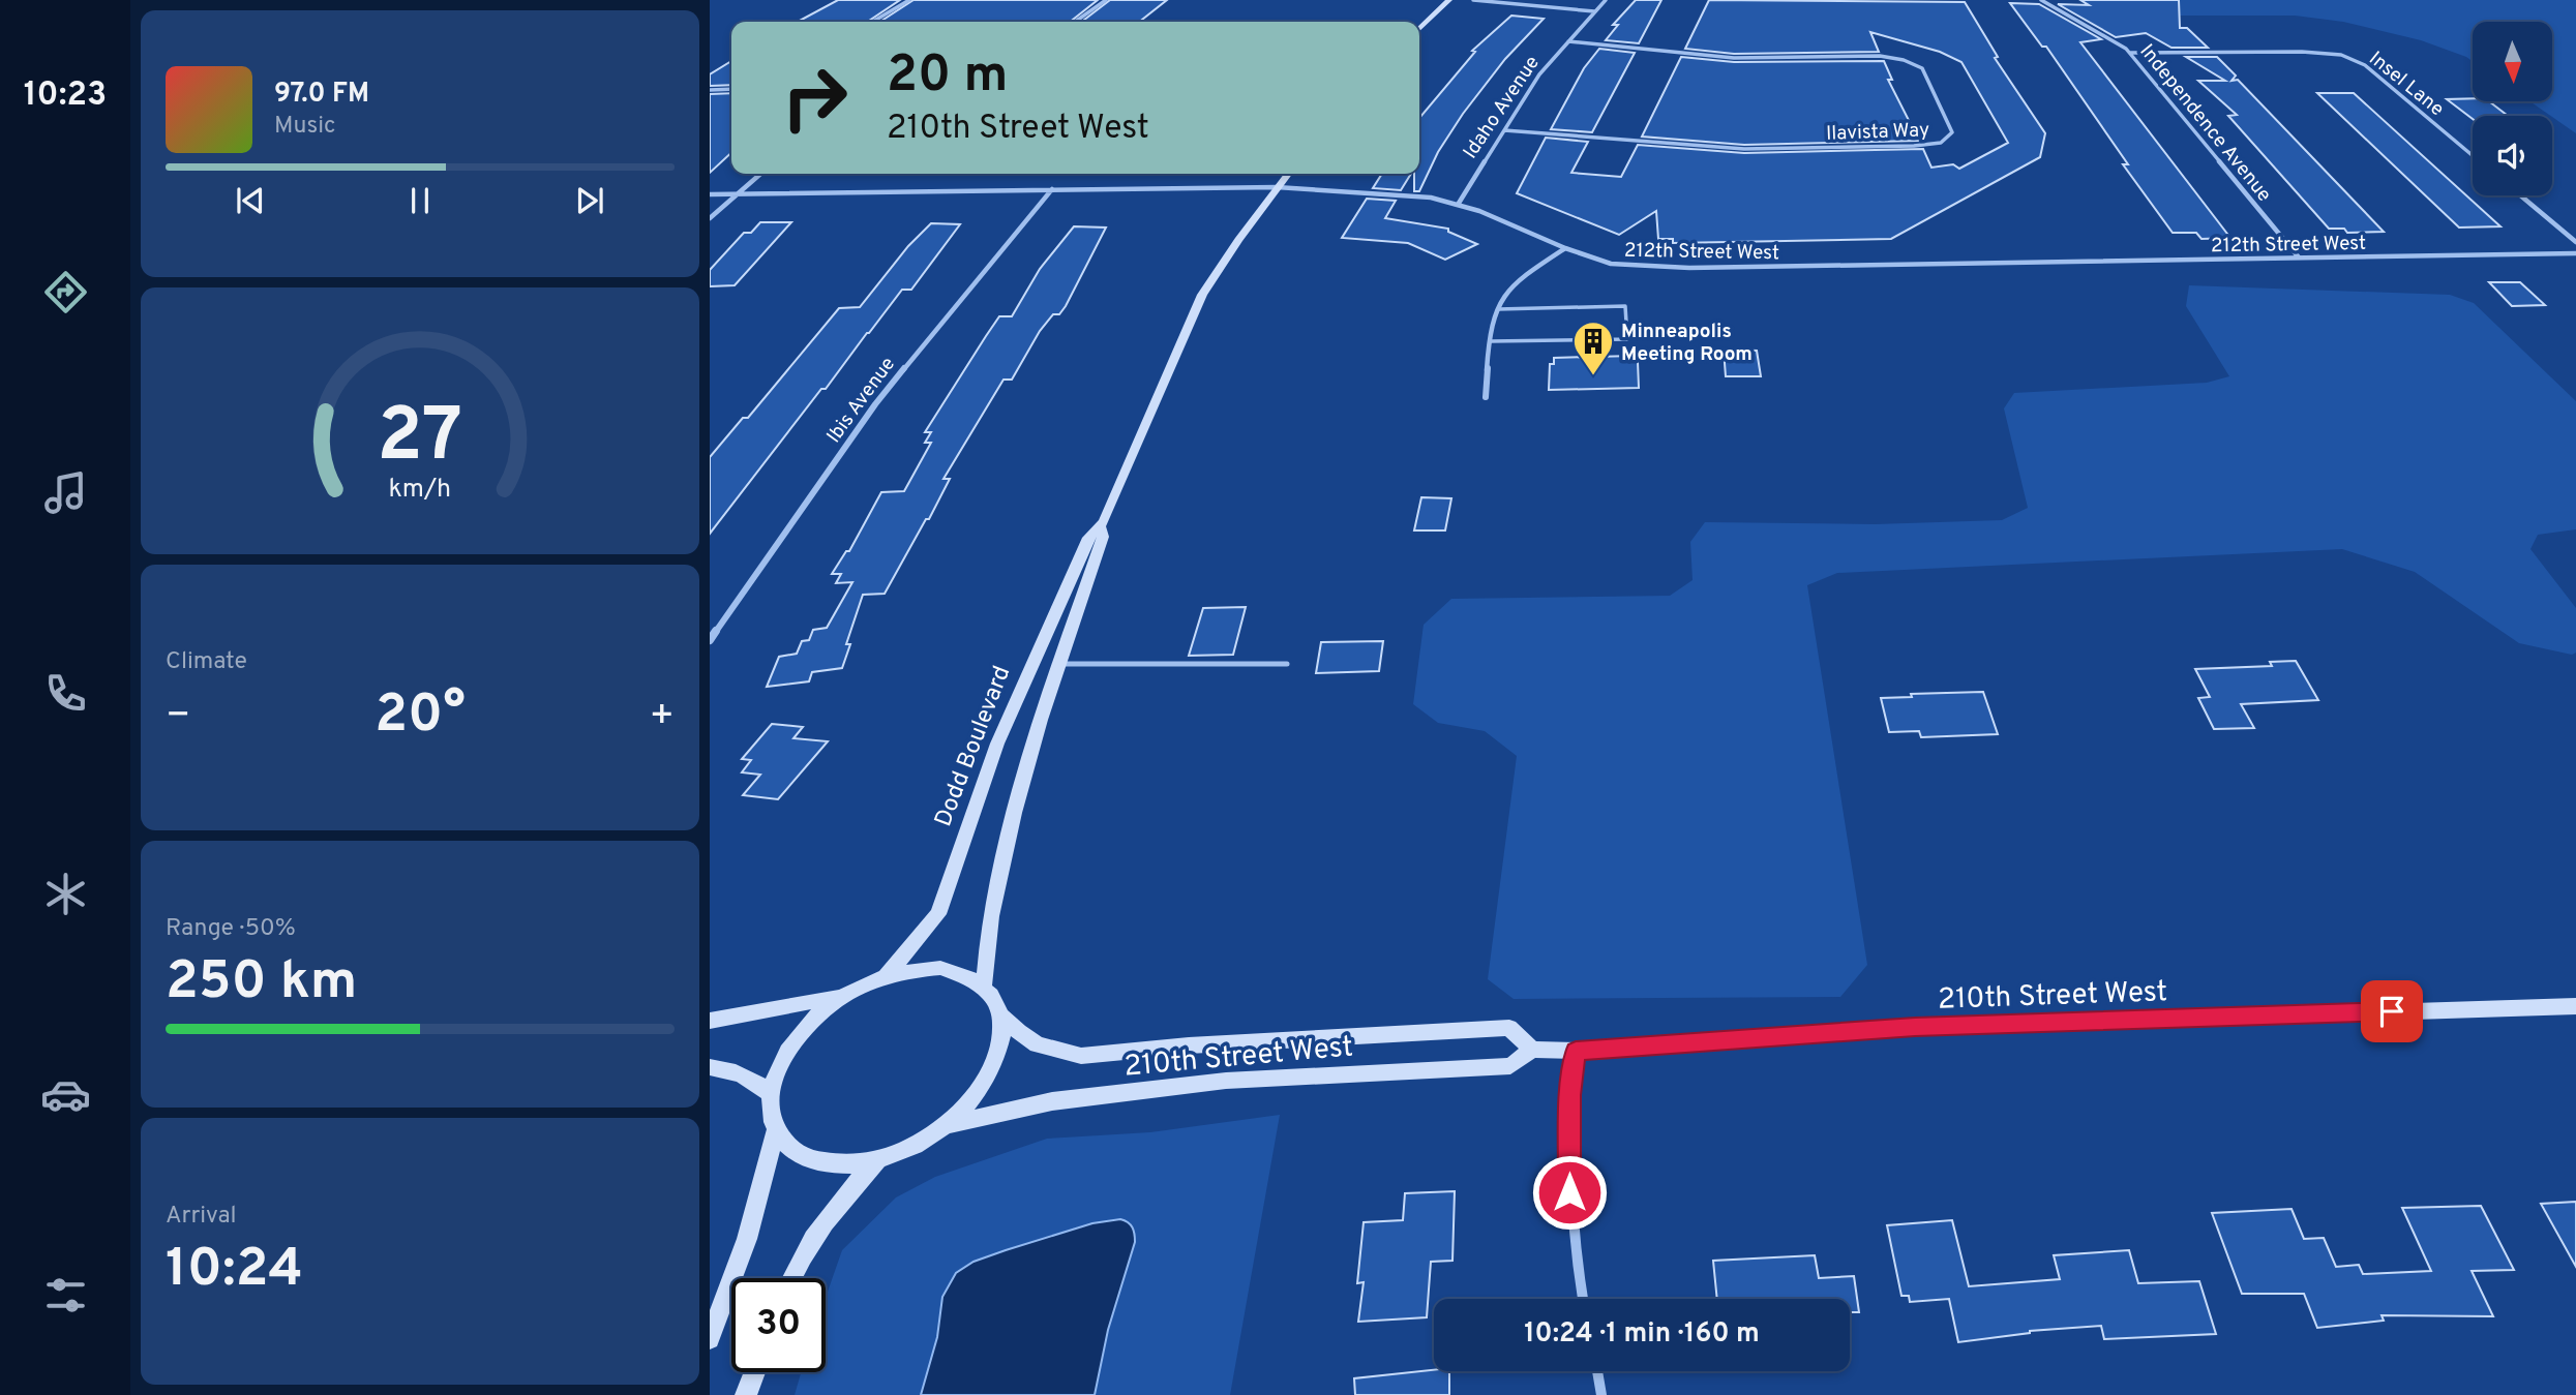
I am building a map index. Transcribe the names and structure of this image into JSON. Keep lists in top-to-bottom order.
{
  "streets": {
    "main road": ["Dodd Boulevard", "210th Street West"],
    "street": [
      "Insel Lane",
      "Idaho Avenue",
      "Independence Avenue",
      "Ilavista Way",
      "212th Street West",
      "Ibis Avenue"
    ]
  },
  "crossings": [
    ["Insel Lane", "Independence Avenue"],
    ["Idaho Avenue", "Ilavista Way"],
    ["Idaho Avenue", "212th Street West"],
    ["Independence Avenue", "212th Street West"],
    ["212th Street West", "Ibis Avenue"],
    ["212th Street West", "Dodd Boulevard"],
    ["Dodd Boulevard", "210th Street West"]
  ],
  "places": {
    "building": ["Minneapolis Meeting Room"]
  },
  "north": "bottom",
  "page": {
    "tabs": "10:23",
    "turn": ["20 m", "210th Street West"],
    "song": ["97.0 FM", "Music"],
    "tile": [
      "Climate",
      ["Range · 50%", "250 km"],
      ["Arrival", "10:24"]
    ],
    "heat": ["−", "20°", "+"],
    "limit": "30",
    "trip": "10:24 · 1 min · 160 m",
    "gauge": ["27", "km/h"]
  }
}
